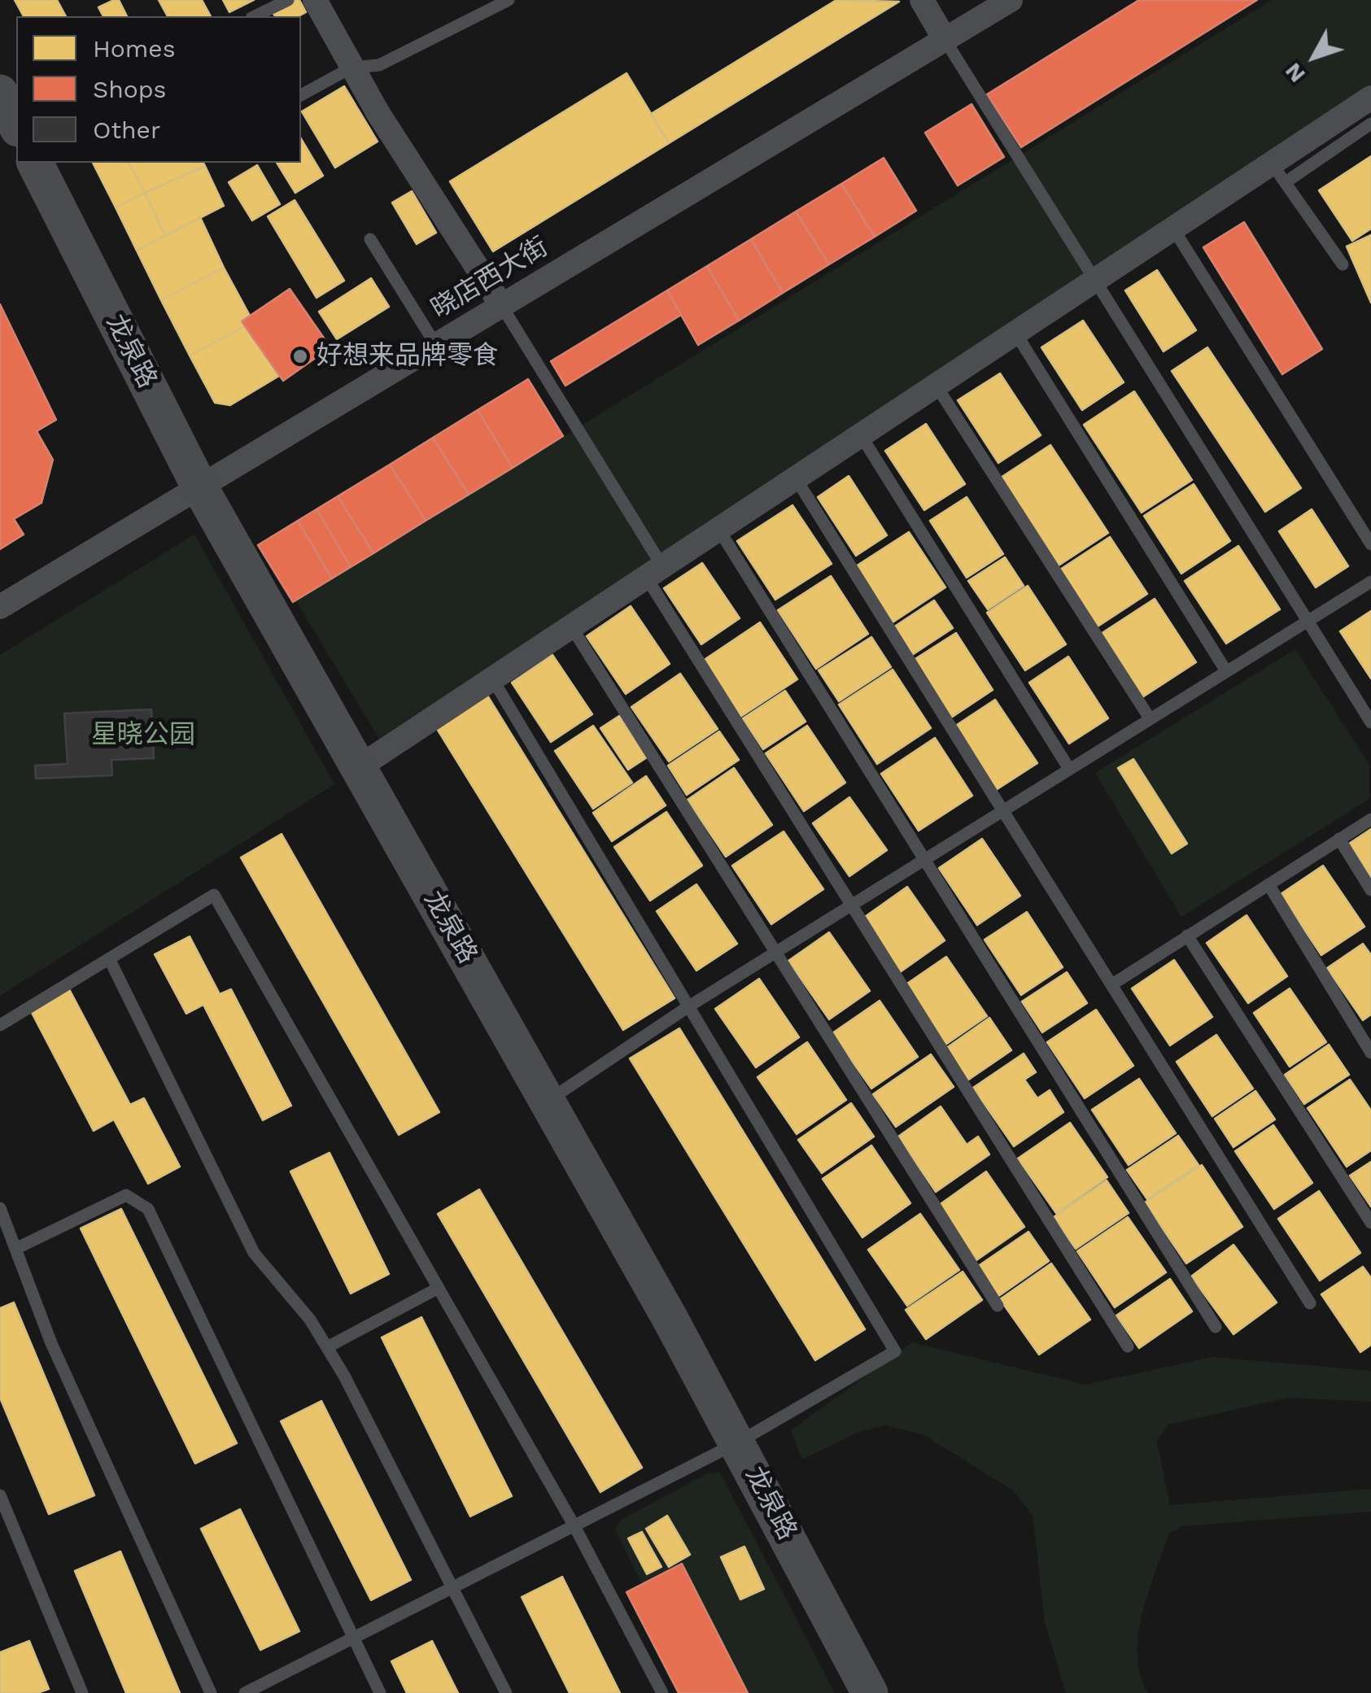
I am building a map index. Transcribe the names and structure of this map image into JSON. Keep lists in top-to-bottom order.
{
  "streets": {
    "street": ["晓店西大街", "龙泉路"]
  },
  "crossings": [
    ["晓店西大街", "龙泉路"]
  ],
  "parks": ["星晓公园"],
  "places": ["好想来品牌零食"],
  "legend": ["Homes", "Shops", "Other"],
  "north": "bottom left"
}
